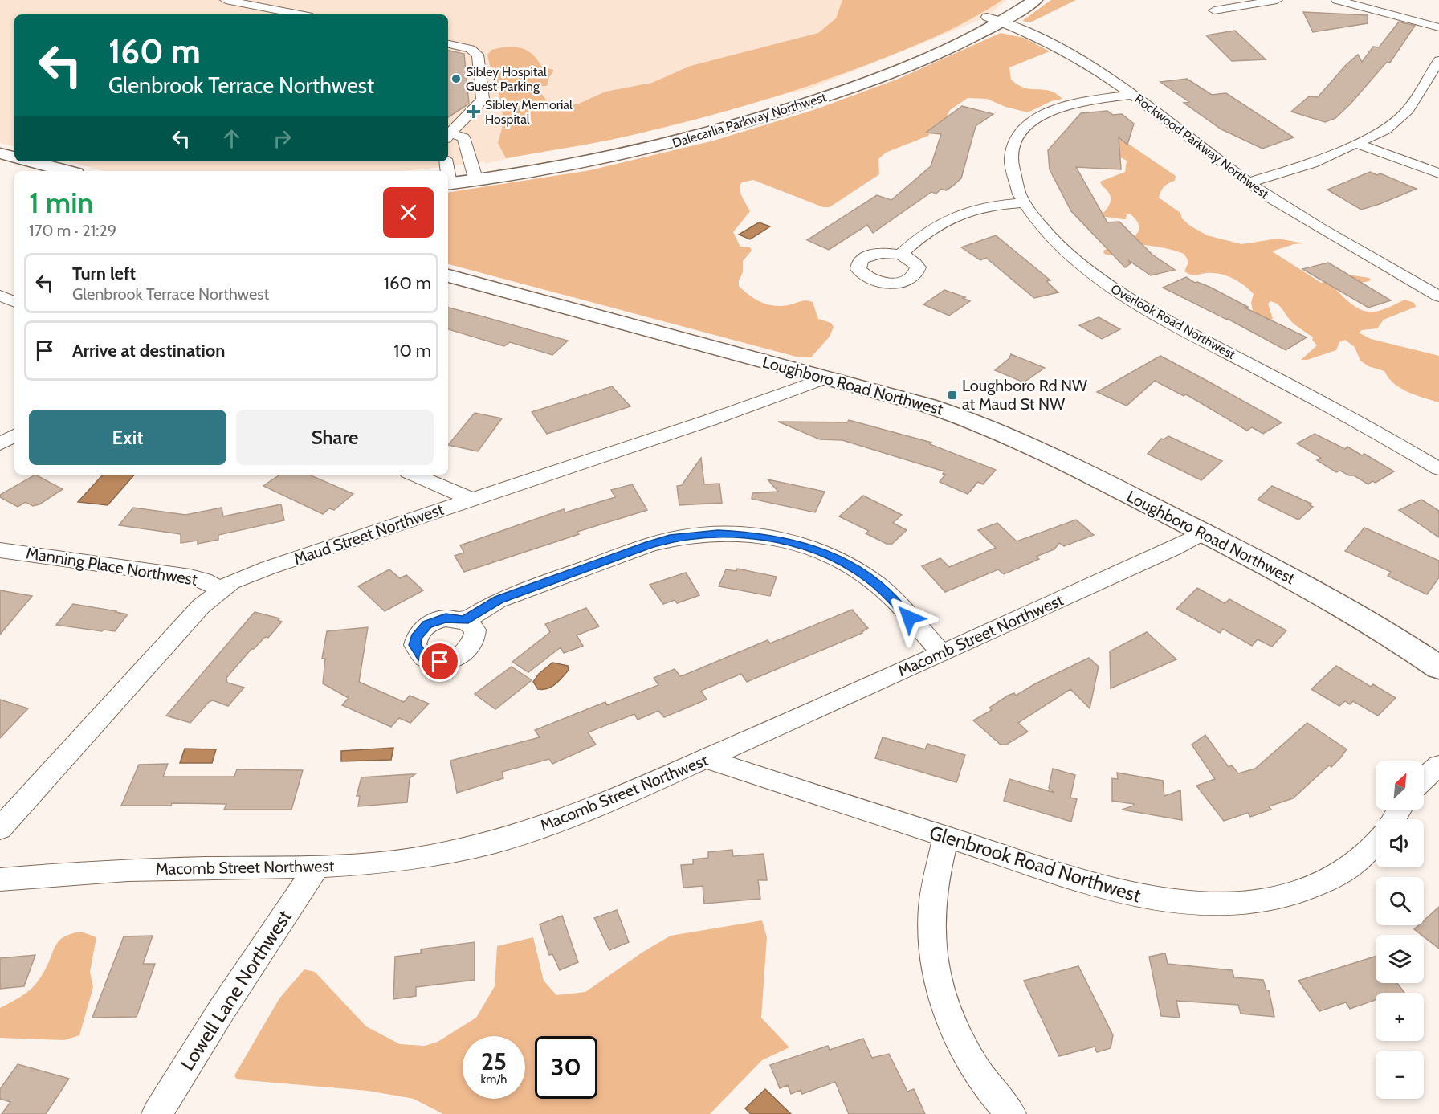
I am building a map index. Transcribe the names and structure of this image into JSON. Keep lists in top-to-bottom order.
{
  "streets": {
    "main road": ["Dalecarlia Parkway Northwest", "Loughboro Road Northwest"],
    "street": [
      "Rockwood Parkway Northwest",
      "Overlook Road Northwest",
      "Maud Street Northwest",
      "Manning Place Northwest",
      "Macomb Street Northwest",
      "Glenbrook Road Northwest",
      "Lowell Lane Northwest"
    ]
  },
  "crossings": [
    ["Dalecarlia Parkway Northwest", "Rockwood Parkway Northwest"],
    ["Rockwood Parkway Northwest", "Overlook Road Northwest"],
    ["Loughboro Road Northwest", "Maud Street Northwest"],
    ["Loughboro Road Northwest", "Macomb Street Northwest"],
    ["Maud Street Northwest", "Manning Place Northwest"],
    ["Macomb Street Northwest", "Glenbrook Road Northwest"],
    ["Macomb Street Northwest", "Lowell Lane Northwest"]
  ],
  "places": {
    "other": ["Sibley Hospital Guest Parking"],
    "health": ["Sibley Memorial Hospital"],
    "transit": ["Loughboro Rd NW at Maud St NW"]
  },
  "north": "top right",
  "page": {
    "turn": ["160 m", "Glenbrook Terrace Northwest"],
    "heading": ["1 min", "170 m · 21:29"],
    "list": [
      {
        "name": "Turn left",
        "note": "Glenbrook Terrace Northwest",
        "value": "160 m"
      },
      {
        "name": "Arrive at destination",
        "value": "10 m"
      }
    ],
    "buttons": ["Exit", "Share"],
    "map_buttons": ["+", "−"],
    "speed": "25 km/h",
    "limit": "30"
  }
}
